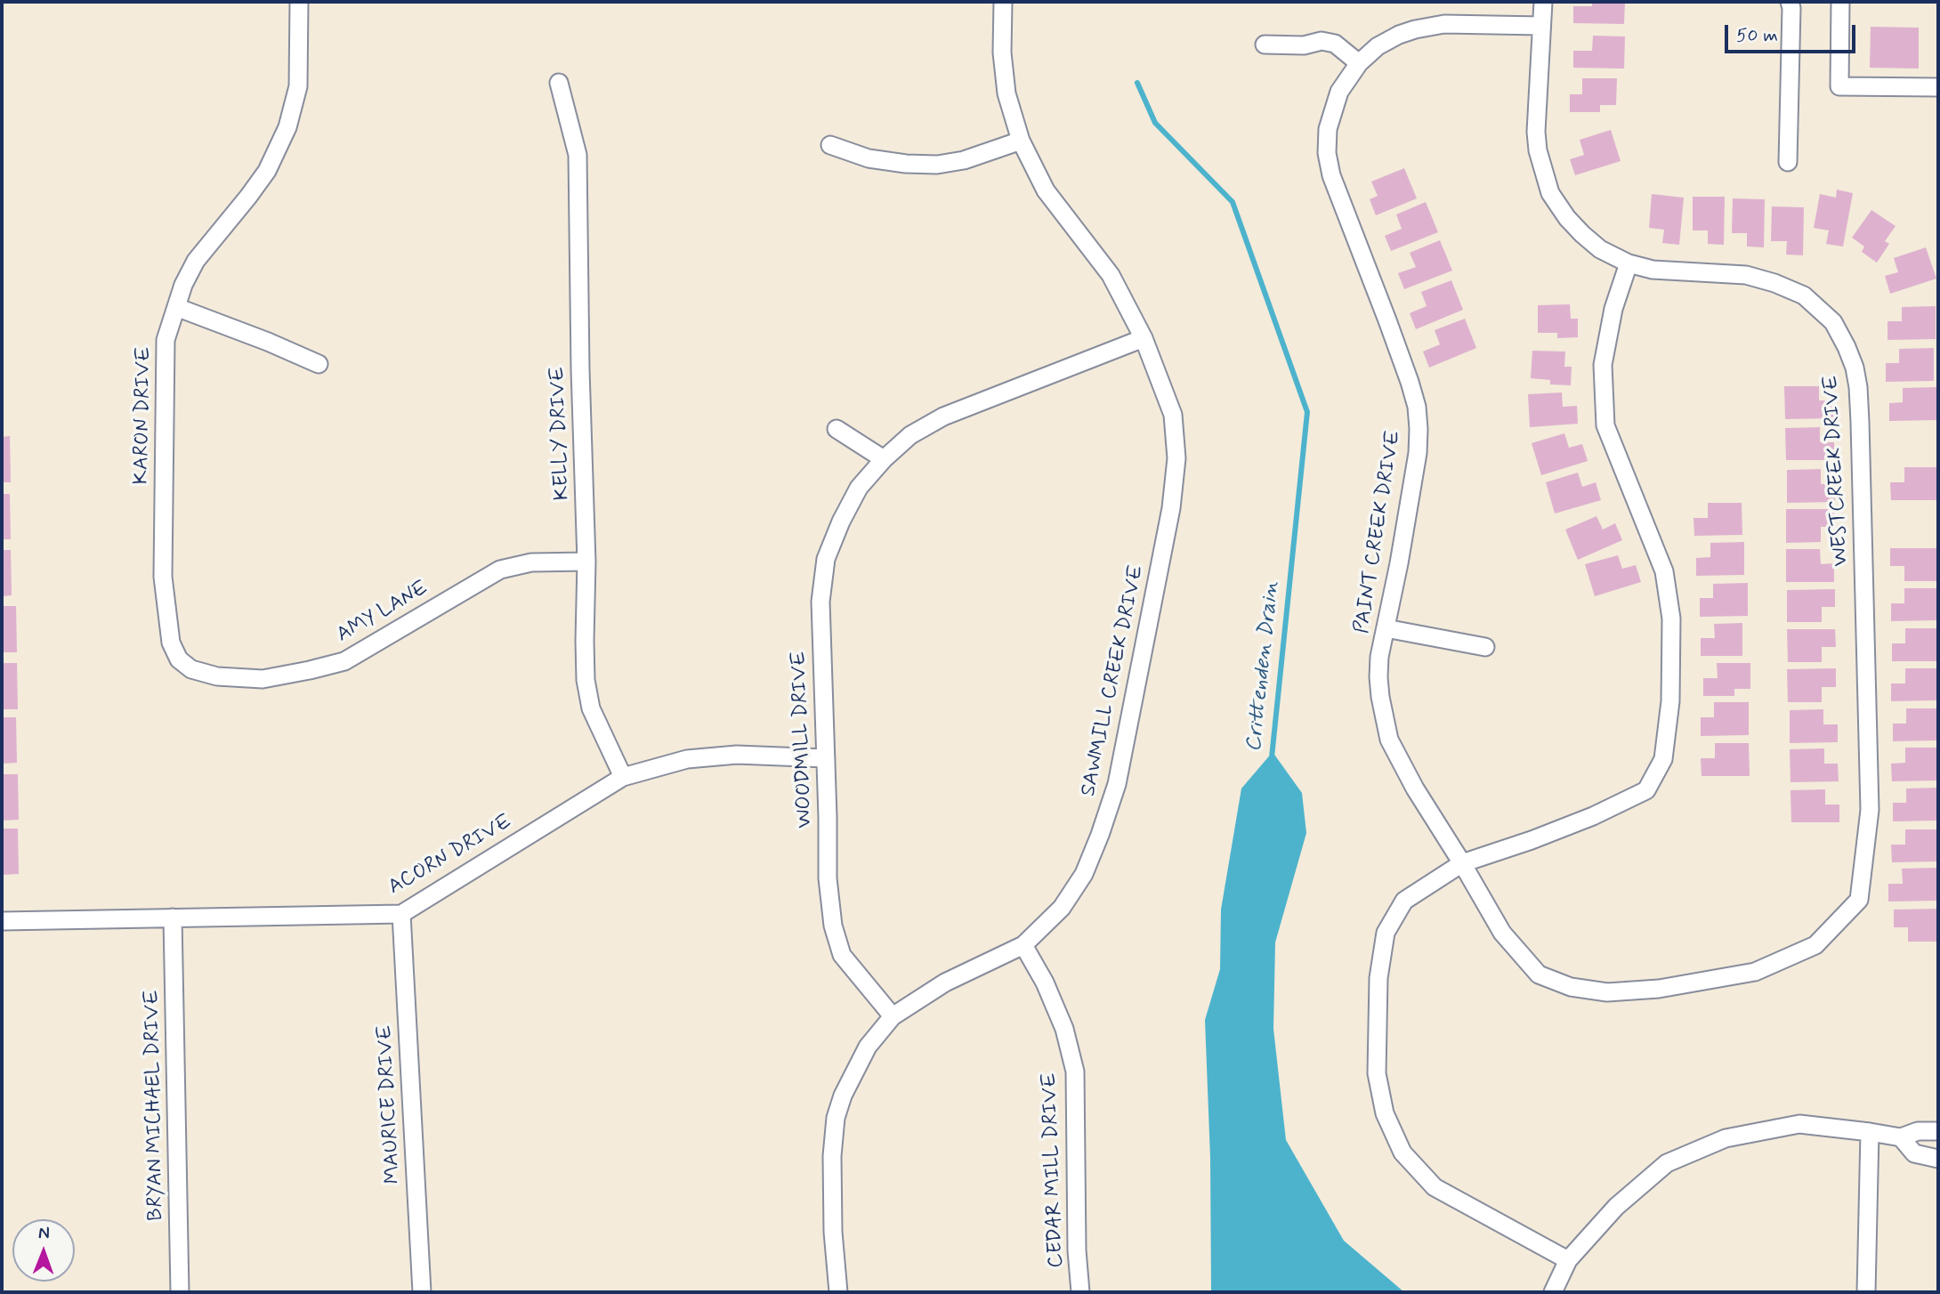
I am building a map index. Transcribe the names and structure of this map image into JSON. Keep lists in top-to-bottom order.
{
  "streets": {
    "street": [
      "KARON DRIVE",
      "KELLY DRIVE",
      "WESTCREEK DRIVE",
      "PAINT CREEK DRIVE",
      "AMY LANE",
      "SAWMILL CREEK DRIVE",
      "WOODMILL DRIVE",
      "ACORN DRIVE",
      "MAURICE DRIVE",
      "BRYAN MICHAEL DRIVE",
      "CEDAR MILL DRIVE"
    ]
  },
  "crossings": [
    ["KARON DRIVE", "AMY LANE"],
    ["KELLY DRIVE", "AMY LANE"],
    ["KELLY DRIVE", "ACORN DRIVE"],
    ["WESTCREEK DRIVE", "PAINT CREEK DRIVE"],
    ["SAWMILL CREEK DRIVE", "WOODMILL DRIVE"],
    ["SAWMILL CREEK DRIVE", "CEDAR MILL DRIVE"],
    ["WOODMILL DRIVE", "ACORN DRIVE"],
    ["ACORN DRIVE", "MAURICE DRIVE"],
    ["ACORN DRIVE", "BRYAN MICHAEL DRIVE"]
  ],
  "water": ["Crittenden Drain"],
  "scale_bar": "50 m",
  "north": "top"
}
